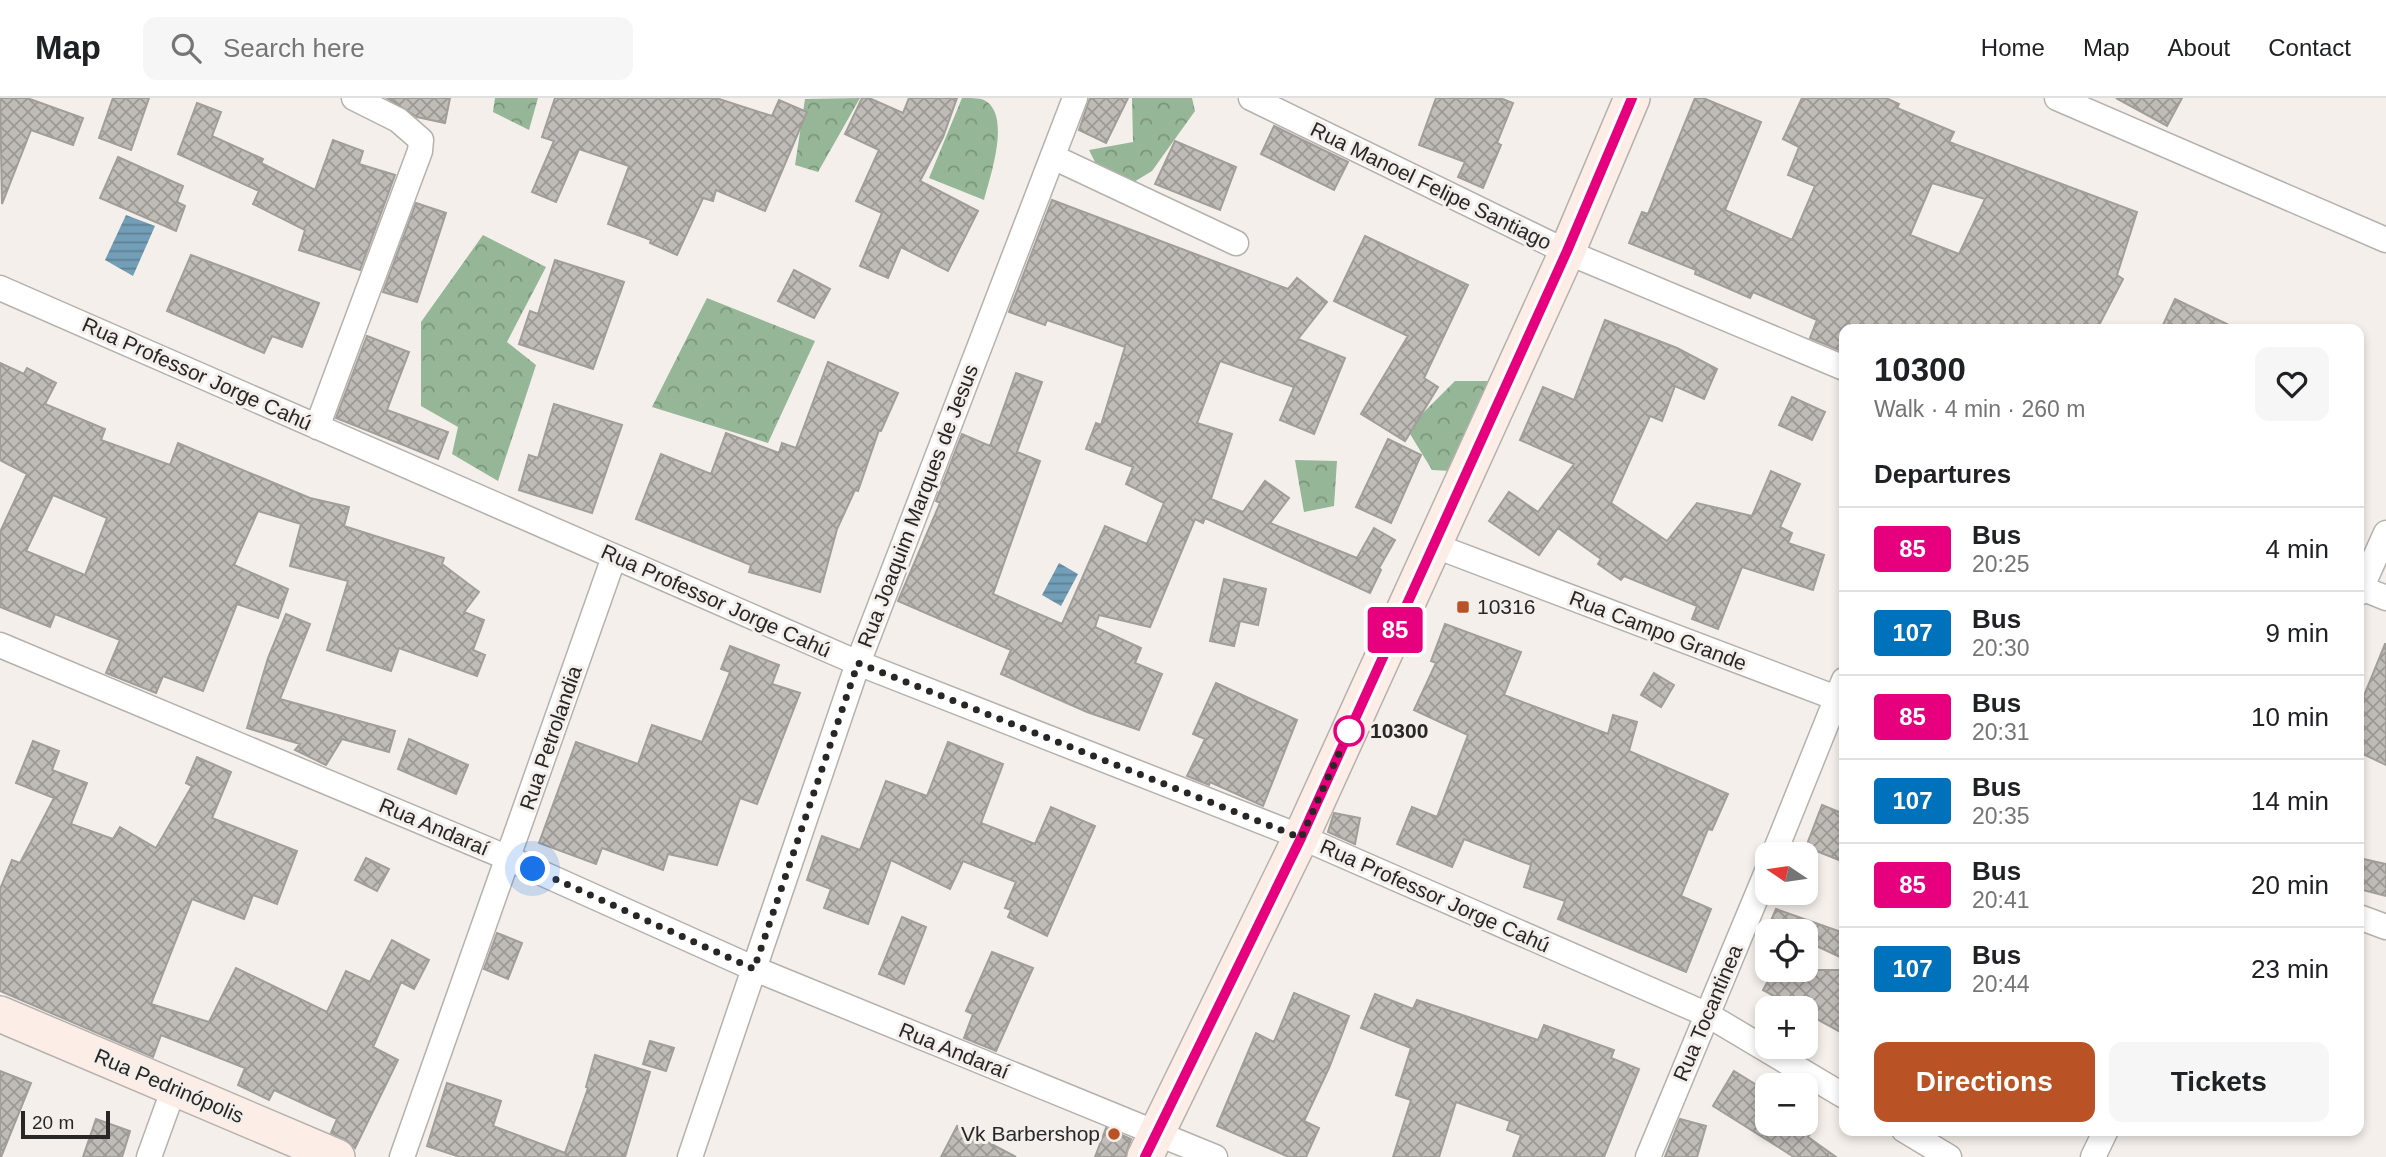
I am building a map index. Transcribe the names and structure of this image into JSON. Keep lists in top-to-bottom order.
{
  "streets": {
    "street": [
      "Rua Manoel Felipe Santiago",
      "Rua Professor Jorge Cahú",
      "Rua Joaquim Marques de Jesus",
      "Rua Campo Grande",
      "Rua Petrolandia",
      "Rua Andaraí",
      "Rua Tocantinea",
      "Rua Pedrinópolis"
    ]
  },
  "crossings": [
    ["Rua Professor Jorge Cahú", "Rua Joaquim Marques de Jesus"],
    ["Rua Professor Jorge Cahú", "Rua Petrolandia"],
    ["Rua Professor Jorge Cahú", "Rua Tocantinea"],
    ["Rua Joaquim Marques de Jesus", "Rua Andaraí"],
    ["Rua Petrolandia", "Rua Andaraí"]
  ],
  "places": {
    "transit": ["10316"],
    "other": ["10300", "Vk Barbershop"]
  },
  "lines": ["bus line 85"],
  "scale_bar": "20 m",
  "north": "left",
  "page": {
    "header": "Map",
    "search": "Search here",
    "nav": [
      "Home",
      "Map",
      "About",
      "Contact"
    ],
    "on_map": "85",
    "heading": [
      ["10300", "Walk · 4 min · 260 m"],
      "Departures"
    ],
    "list": [
      {
        "mark": "85",
        "name": "Bus",
        "note": "20:25",
        "value": "4 min"
      },
      {
        "mark": "107",
        "name": "Bus",
        "note": "20:30",
        "value": "9 min"
      },
      {
        "mark": "85",
        "name": "Bus",
        "note": "20:31",
        "value": "10 min"
      },
      {
        "mark": "107",
        "name": "Bus",
        "note": "20:35",
        "value": "14 min"
      },
      {
        "mark": "85",
        "name": "Bus",
        "note": "20:41",
        "value": "20 min"
      },
      {
        "mark": "107",
        "name": "Bus",
        "note": "20:44",
        "value": "23 min"
      }
    ],
    "map_buttons": ["+", "−"],
    "buttons": ["Directions", "Tickets"],
    "scale": "20 m"
  }
}
